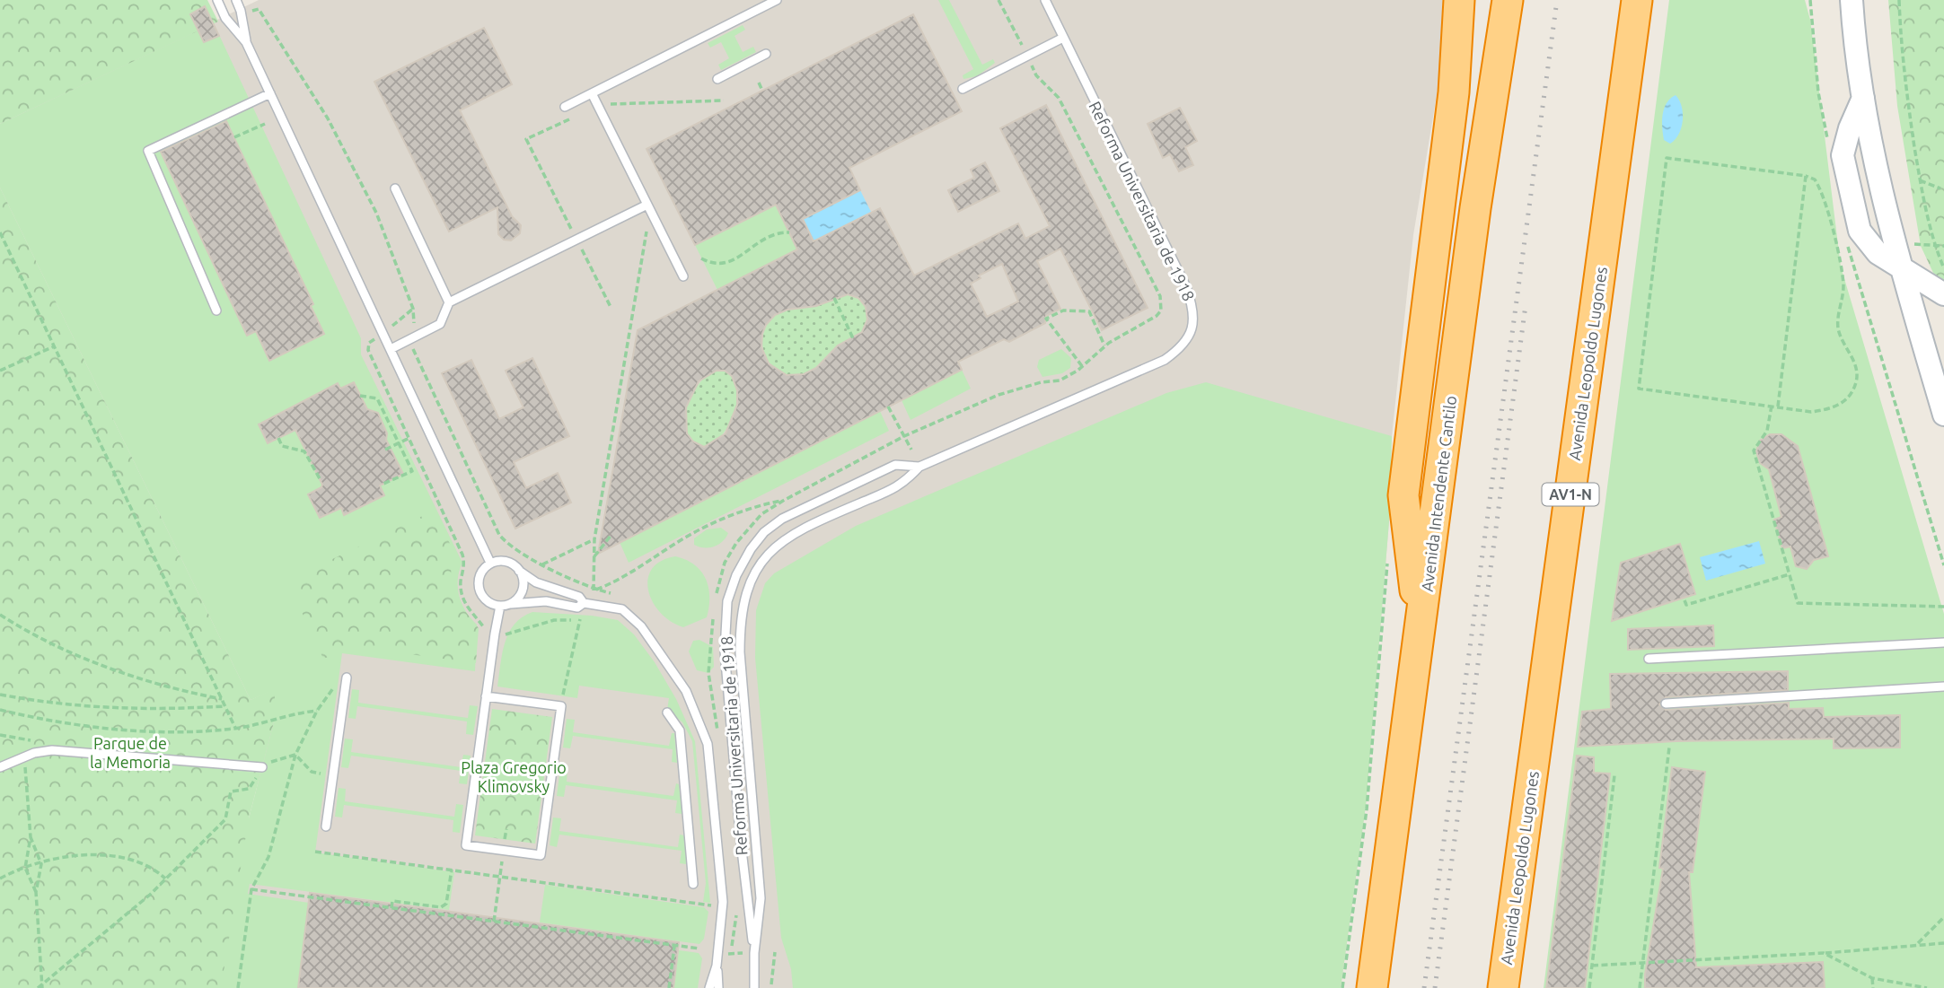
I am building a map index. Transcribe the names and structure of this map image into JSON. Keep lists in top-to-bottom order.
{
  "streets": {
    "highway": ["Avenida Leopoldo Lugones", "Avenida Intendente Cantilo", "AV1-N"],
    "lane": ["Reforma Universitaria de 1918"]
  },
  "parks": ["Parque de la Memoria", "Plaza Gregorio Klimovsky"]
}
